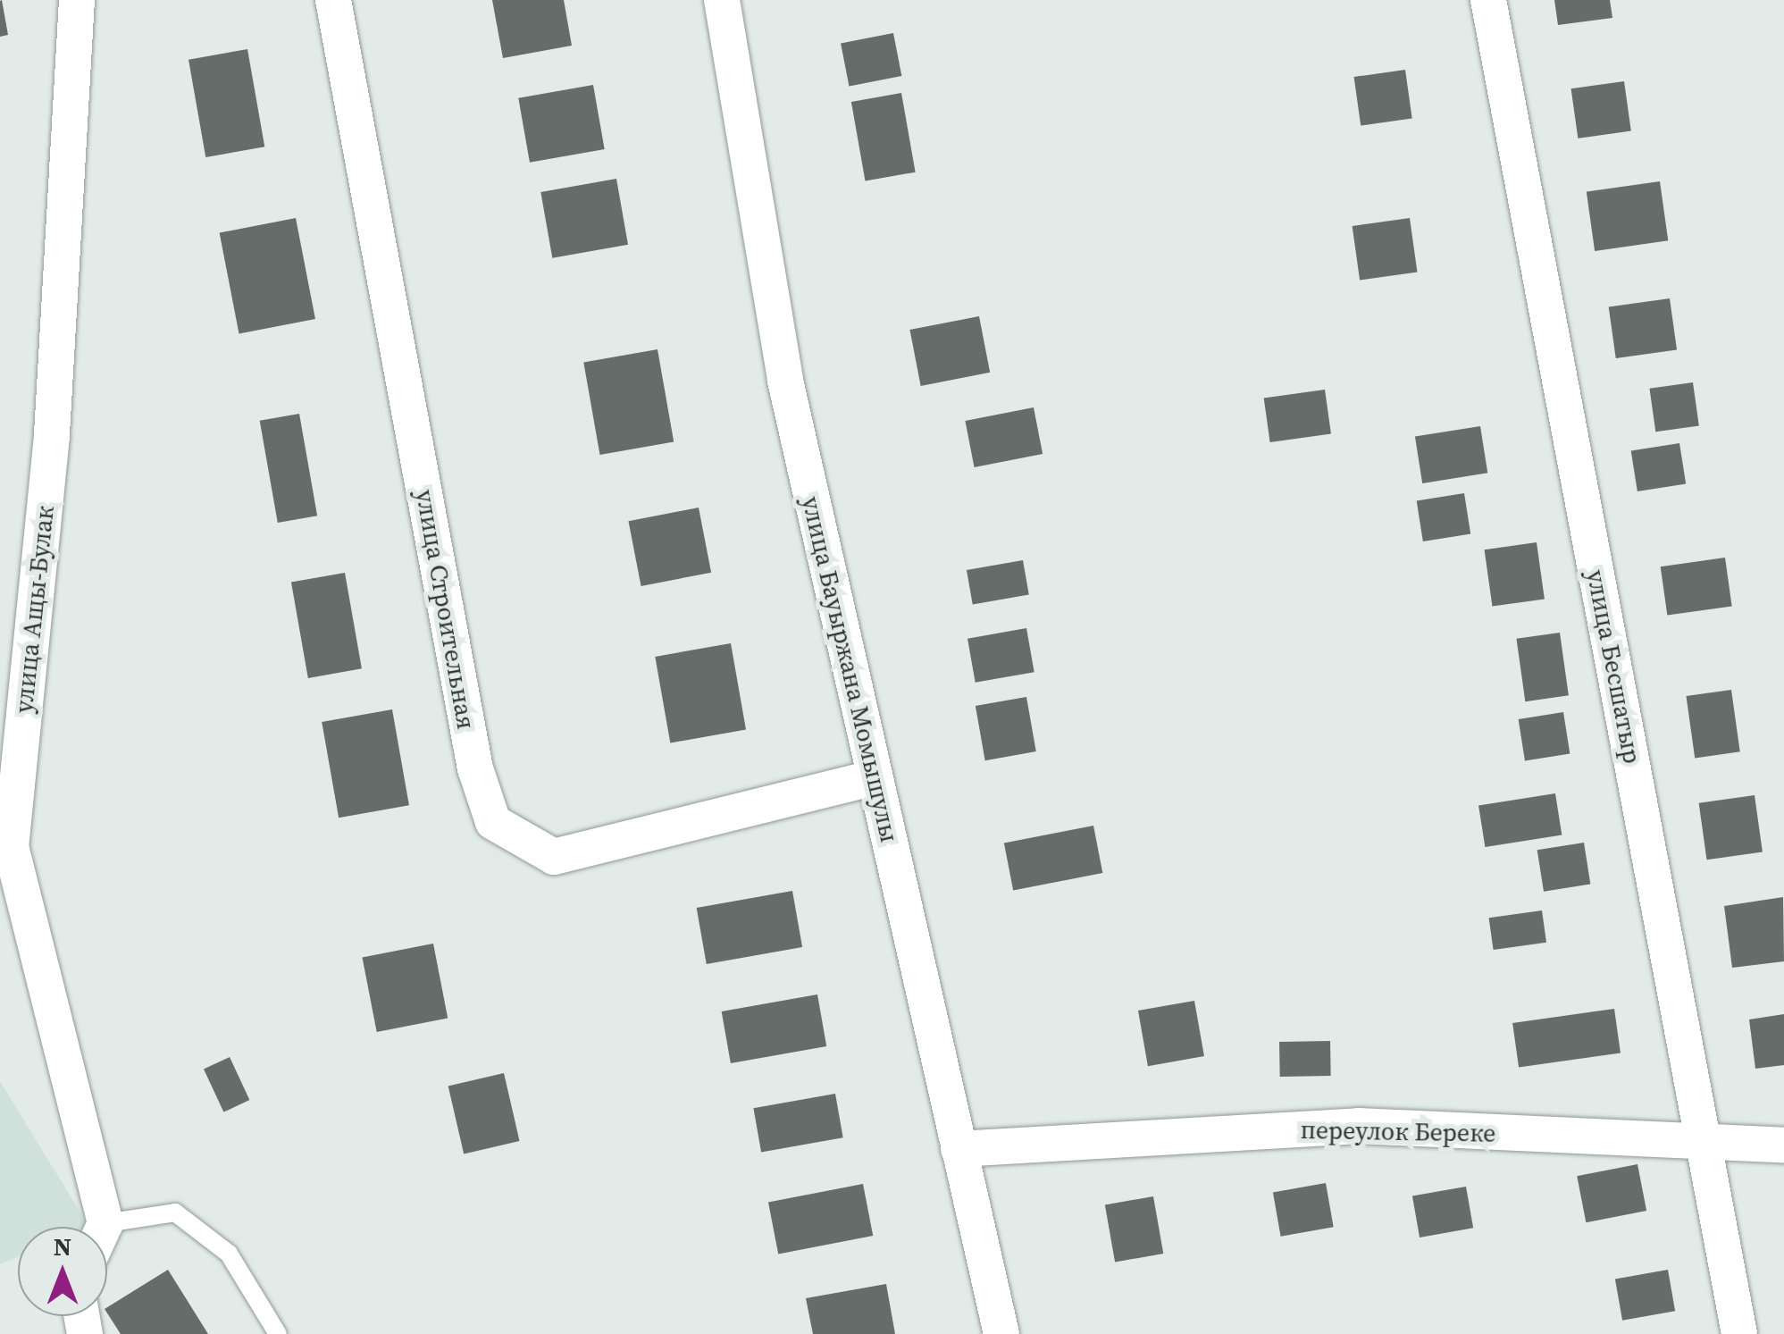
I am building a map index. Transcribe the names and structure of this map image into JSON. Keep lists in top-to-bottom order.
{
  "streets": {
    "street": [
      "улица Ащы-Булак",
      "улица Строительная",
      "улица Бесшатыр",
      "улица Бауыржана Момышулы",
      "переулок Береке"
    ]
  },
  "crossings": [
    ["улица Строительная", "улица Бауыржана Момышулы"],
    ["улица Бесшатыр", "переулок Береке"],
    ["улица Бауыржана Момышулы", "переулок Береке"]
  ],
  "north": "top"
}
